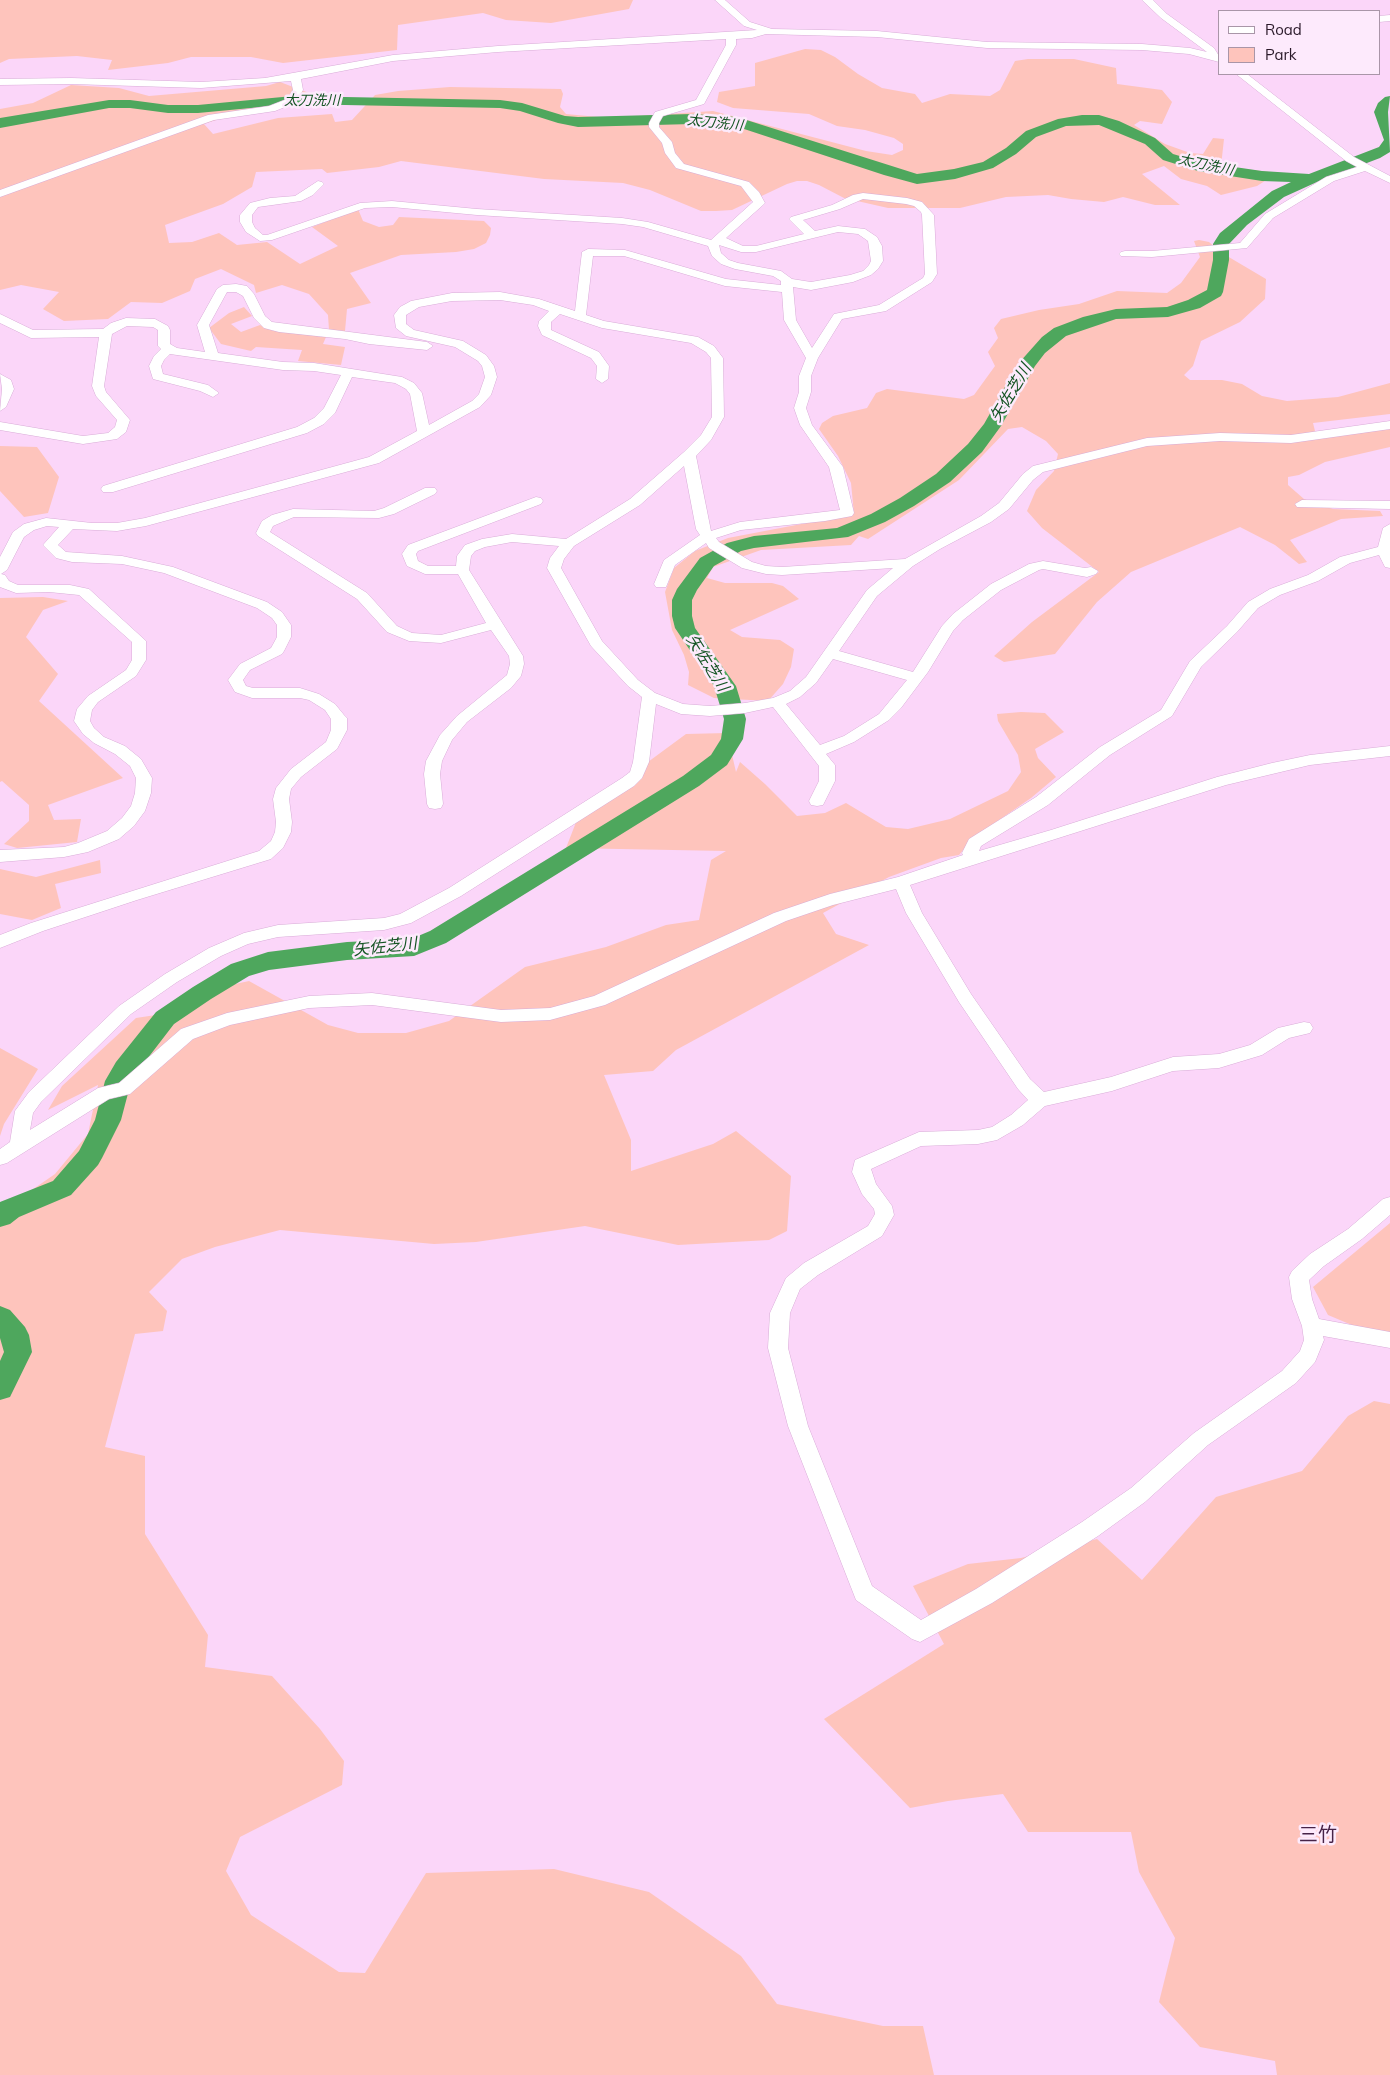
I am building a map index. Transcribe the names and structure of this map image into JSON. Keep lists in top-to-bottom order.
{
  "districts": ["三竹"],
  "water": ["太刀洗川", "矢佐芝川"],
  "legend": ["Road", "Park"]
}
